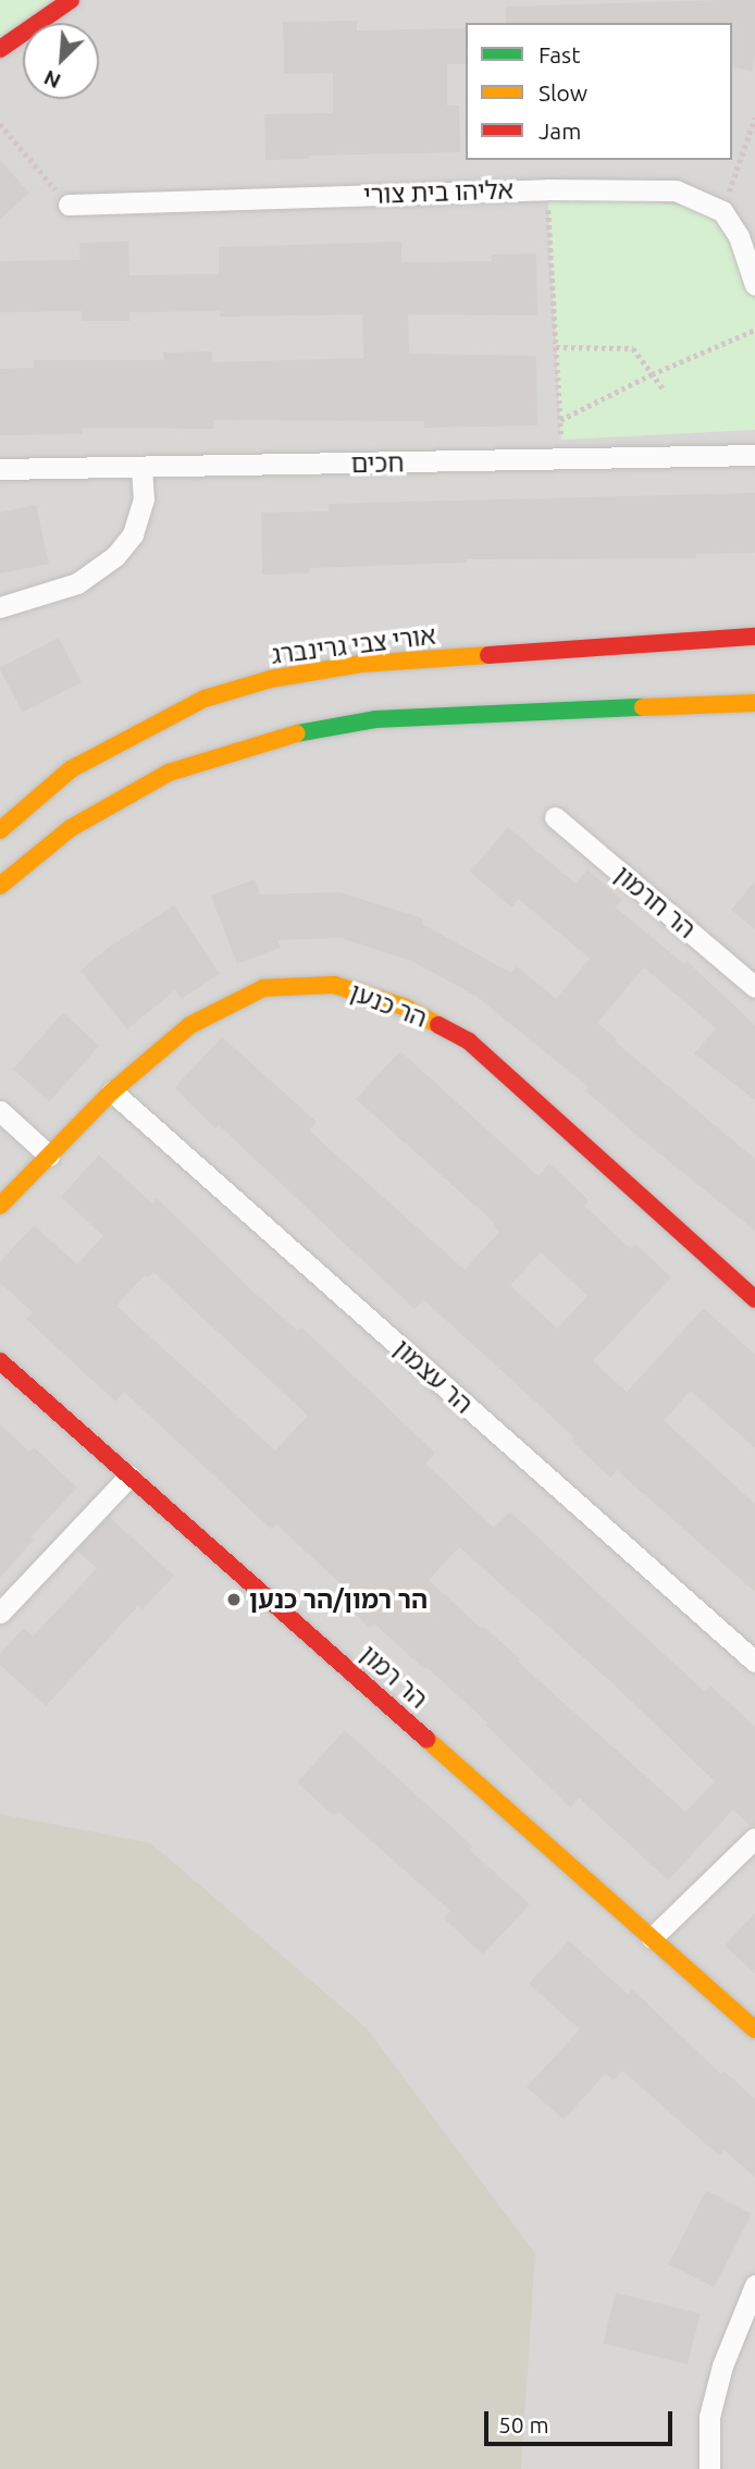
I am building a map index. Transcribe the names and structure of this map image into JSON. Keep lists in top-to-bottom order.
{
  "streets": {
    "street": [
      "אליהו בית צורי",
      "חכים",
      "אורי צבי גרינברג",
      "הר חרמון",
      "הר כנען",
      "הר עצמון",
      "הר רמון"
    ]
  },
  "crossings": [
    ["הר כנען", "הר עצמון"]
  ],
  "places": ["הר רמון/הר כנען"],
  "legend": ["Fast", "Slow", "Jam"],
  "scale_bar": "50 m",
  "north": "bottom left"
}
